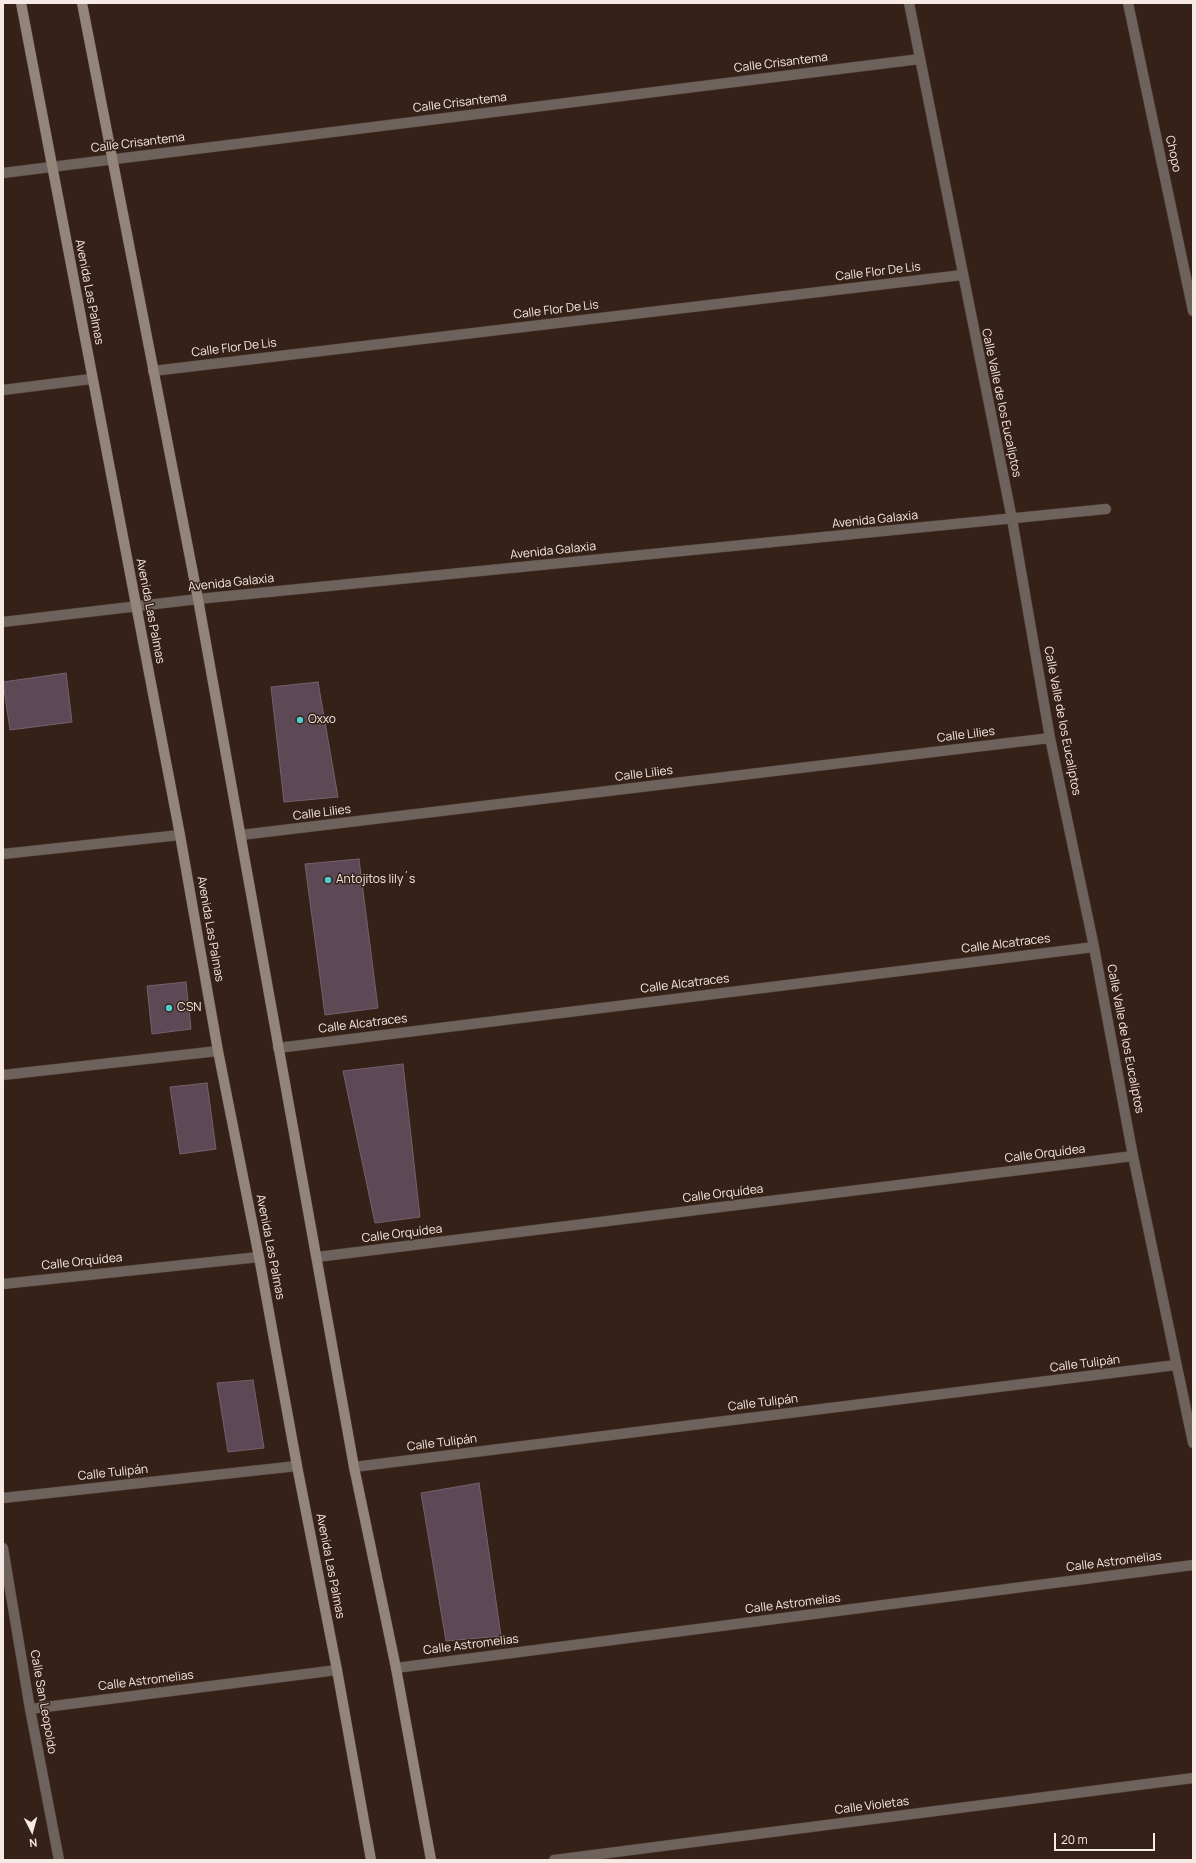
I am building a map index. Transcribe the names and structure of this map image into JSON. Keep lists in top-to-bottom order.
{
  "streets": {
    "street": [
      "Calle Crisantema",
      "Chopo",
      "Calle Flor De Lis",
      "Avenida Las Palmas",
      "Calle Valle de los Eucaliptos",
      "Avenida Galaxia",
      "Calle Lilies",
      "Calle Alcatraces",
      "Calle Orquídea",
      "Calle Tulipán",
      "Calle Astromelias",
      "Calle San Leopoldo",
      "Calle Violetas"
    ]
  },
  "crossings": [
    ["Calle Crisantema", "Avenida Las Palmas"],
    ["Calle Crisantema", "Calle Valle de los Eucaliptos"],
    ["Calle Flor De Lis", "Calle Valle de los Eucaliptos"],
    ["Avenida Las Palmas", "Avenida Galaxia"],
    ["Avenida Las Palmas", "Calle Orquídea"],
    ["Avenida Las Palmas", "Calle Tulipán"],
    ["Avenida Las Palmas", "Calle Astromelias"],
    ["Calle Valle de los Eucaliptos", "Avenida Galaxia"],
    ["Calle Valle de los Eucaliptos", "Calle Lilies"],
    ["Calle Valle de los Eucaliptos", "Calle Alcatraces"],
    ["Calle Valle de los Eucaliptos", "Calle Orquídea"],
    ["Calle Valle de los Eucaliptos", "Calle Tulipán"],
    ["Calle Astromelias", "Calle San Leopoldo"]
  ],
  "places": ["Oxxo", "Antojitos lily´s", "CSN"],
  "scale_bar": "20 m",
  "north": "bottom"
}
